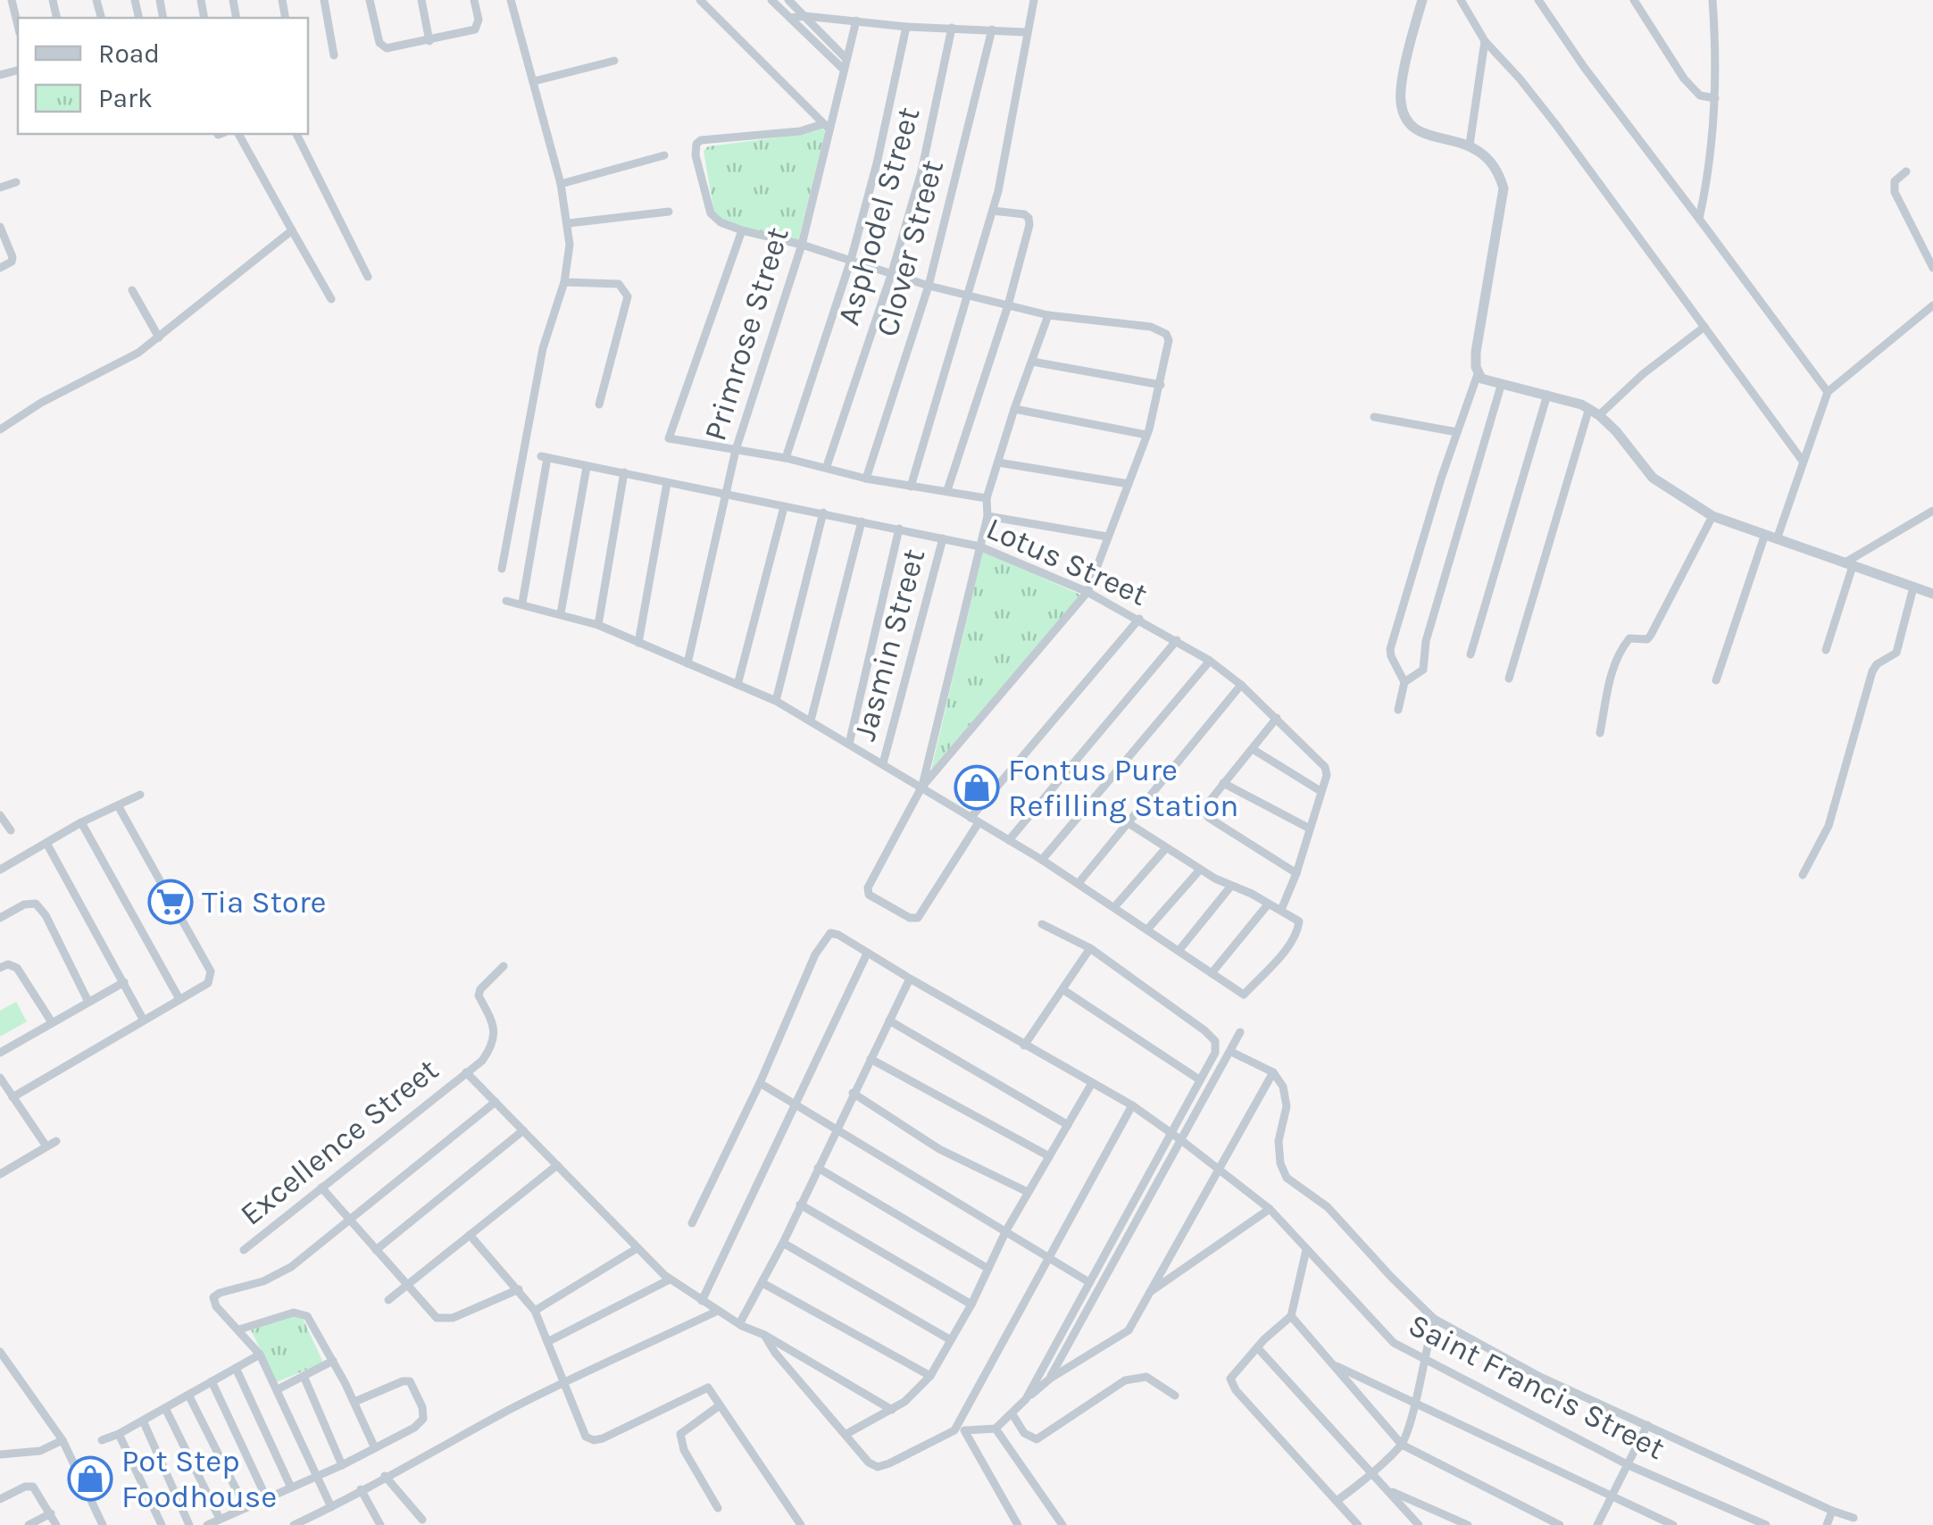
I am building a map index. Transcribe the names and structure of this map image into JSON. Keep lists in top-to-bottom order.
{
  "streets": {
    "street": [
      "Asphodel Street",
      "Clover Street",
      "Primrose Street",
      "Lotus Street",
      "Jasmin Street",
      "Excellence Street",
      "Saint Francis Street"
    ]
  },
  "crossings": [
    ["Primrose Street", "Lotus Street"],
    ["Lotus Street", "Jasmin Street"]
  ],
  "places": {
    "shop": ["Fontus Pure Refilling Station", "Pot Step Foodhouse"],
    "supermarket": ["Tia Store"]
  },
  "legend": ["Road", "Park"]
}
